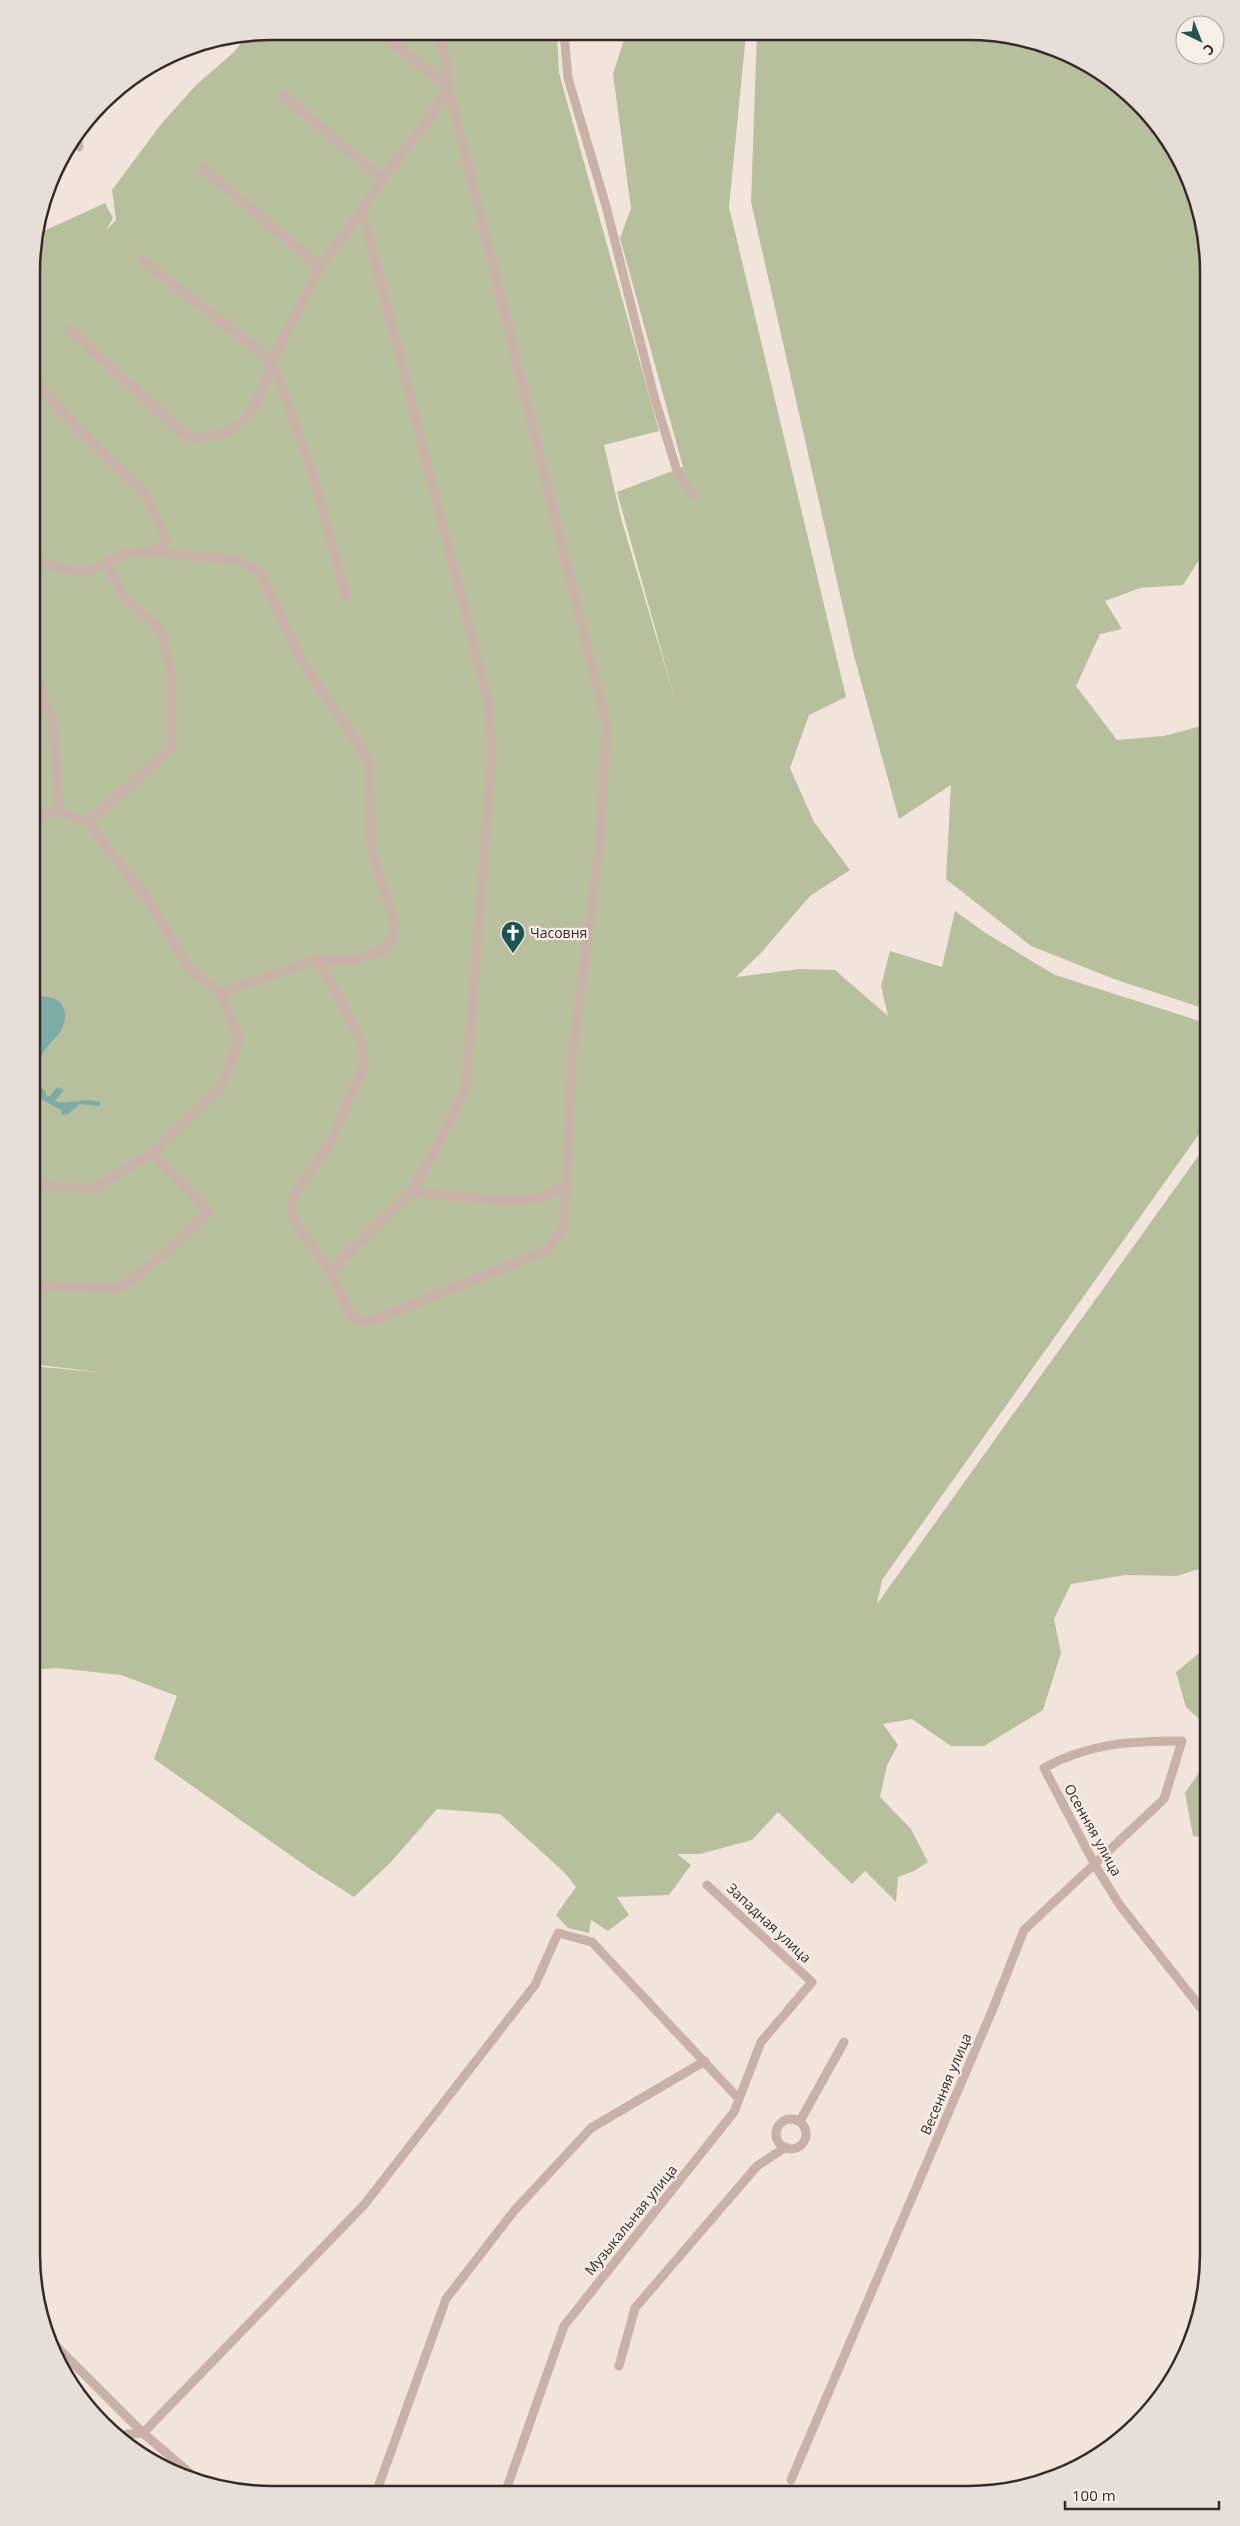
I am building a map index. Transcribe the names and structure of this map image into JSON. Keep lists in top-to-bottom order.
{
  "streets": {
    "street": [
      "Осенняя улица",
      "Западная улица",
      "Весенняя улица",
      "Музыкальная улица"
    ]
  },
  "crossings": [
    ["Осенняя улица", "Весенняя улица"],
    ["Западная улица", "Музыкальная улица"]
  ],
  "places": {
    "church": ["Часовня"]
  },
  "scale_bar": "100 m",
  "north": "bottom right"
}
